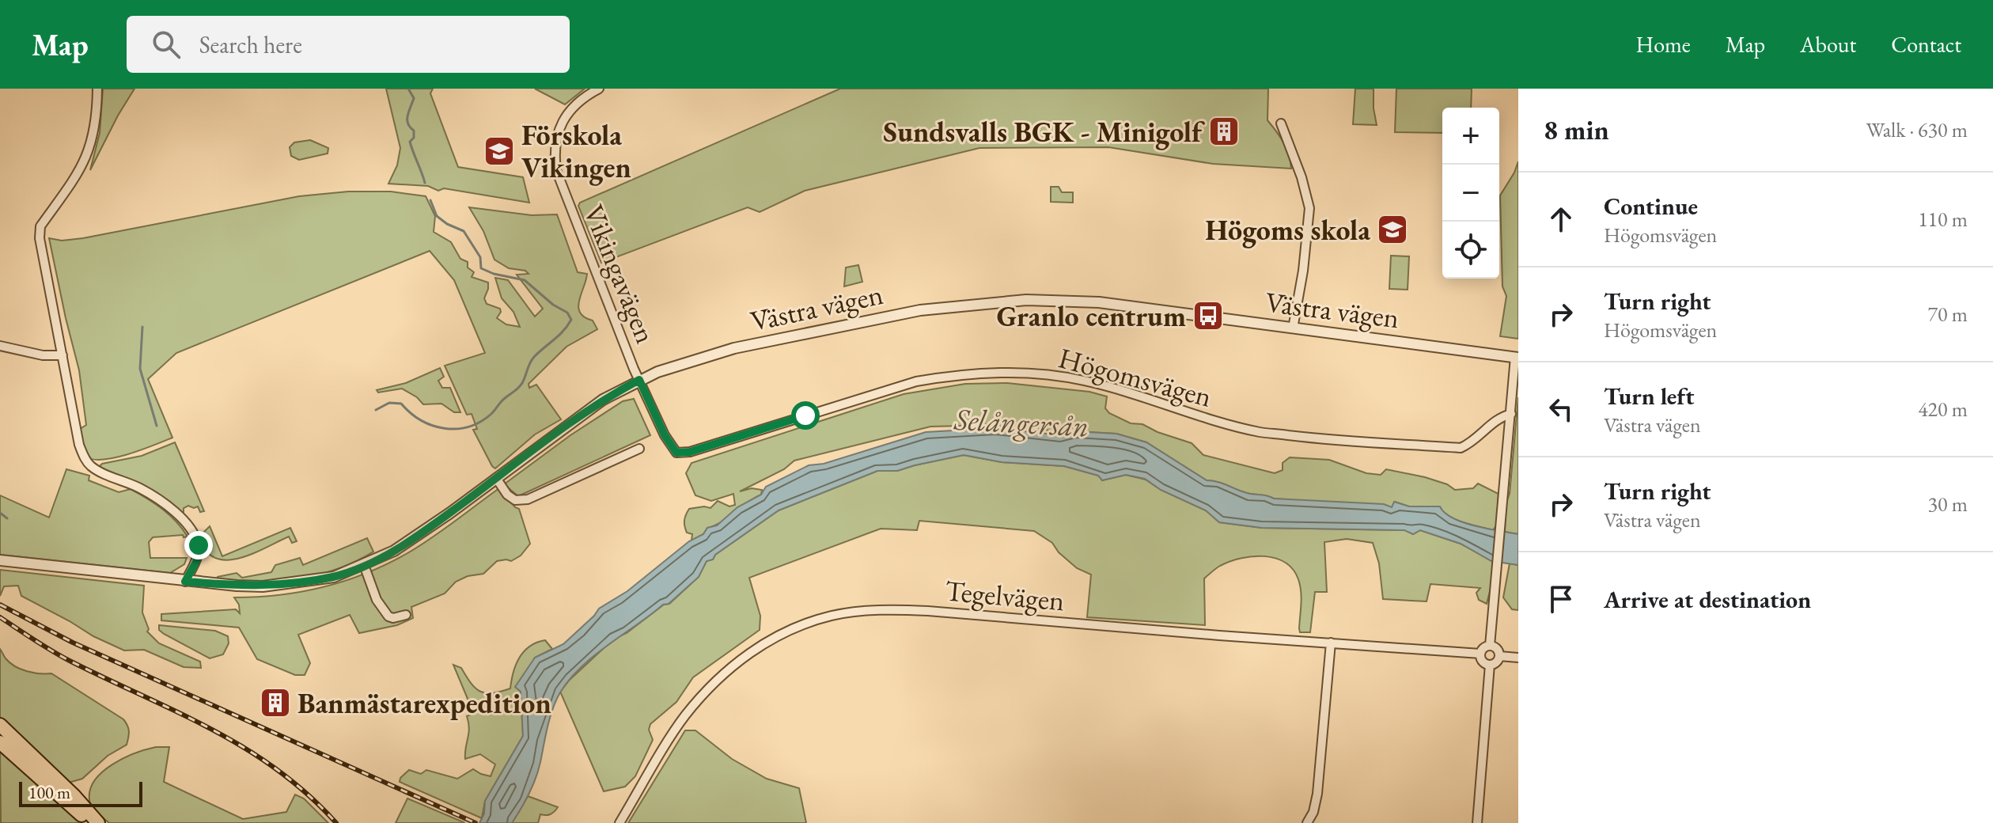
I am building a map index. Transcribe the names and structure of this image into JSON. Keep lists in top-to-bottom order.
{
  "streets": {
    "street": [
      "Vikingavägen",
      "Västra vägen",
      "Högomsvägen",
      "Tegelvägen"
    ]
  },
  "crossings": [
    ["Vikingavägen", "Västra vägen"],
    ["Vikingavägen", "Högomsvägen"],
    ["Västra vägen", "Högomsvägen"]
  ],
  "water": ["Selångersån"],
  "places": {
    "building": ["Sundsvalls BGK - Minigolf", "Banmästarexpedition"],
    "school or university": ["Förskola Vikingen", "Högoms skola"],
    "bus stop": ["Granlo centrum"]
  },
  "scale_bar": "100 m",
  "page": {
    "header": "Map",
    "search": "Search here",
    "nav": [
      "Home",
      "Map",
      "About",
      "Contact"
    ],
    "heading": ["8 min", "Walk · 630 m"],
    "map_buttons": ["+", "−"],
    "list": [
      ["Continue", "Högomsvägen", "110 m"],
      ["Turn right", "Högomsvägen", "70 m"],
      ["Turn left", "Västra vägen", "420 m"],
      ["Turn right", "Västra vägen", "30 m"],
      "Arrive at destination"
    ],
    "scale": "100 m"
  }
}
